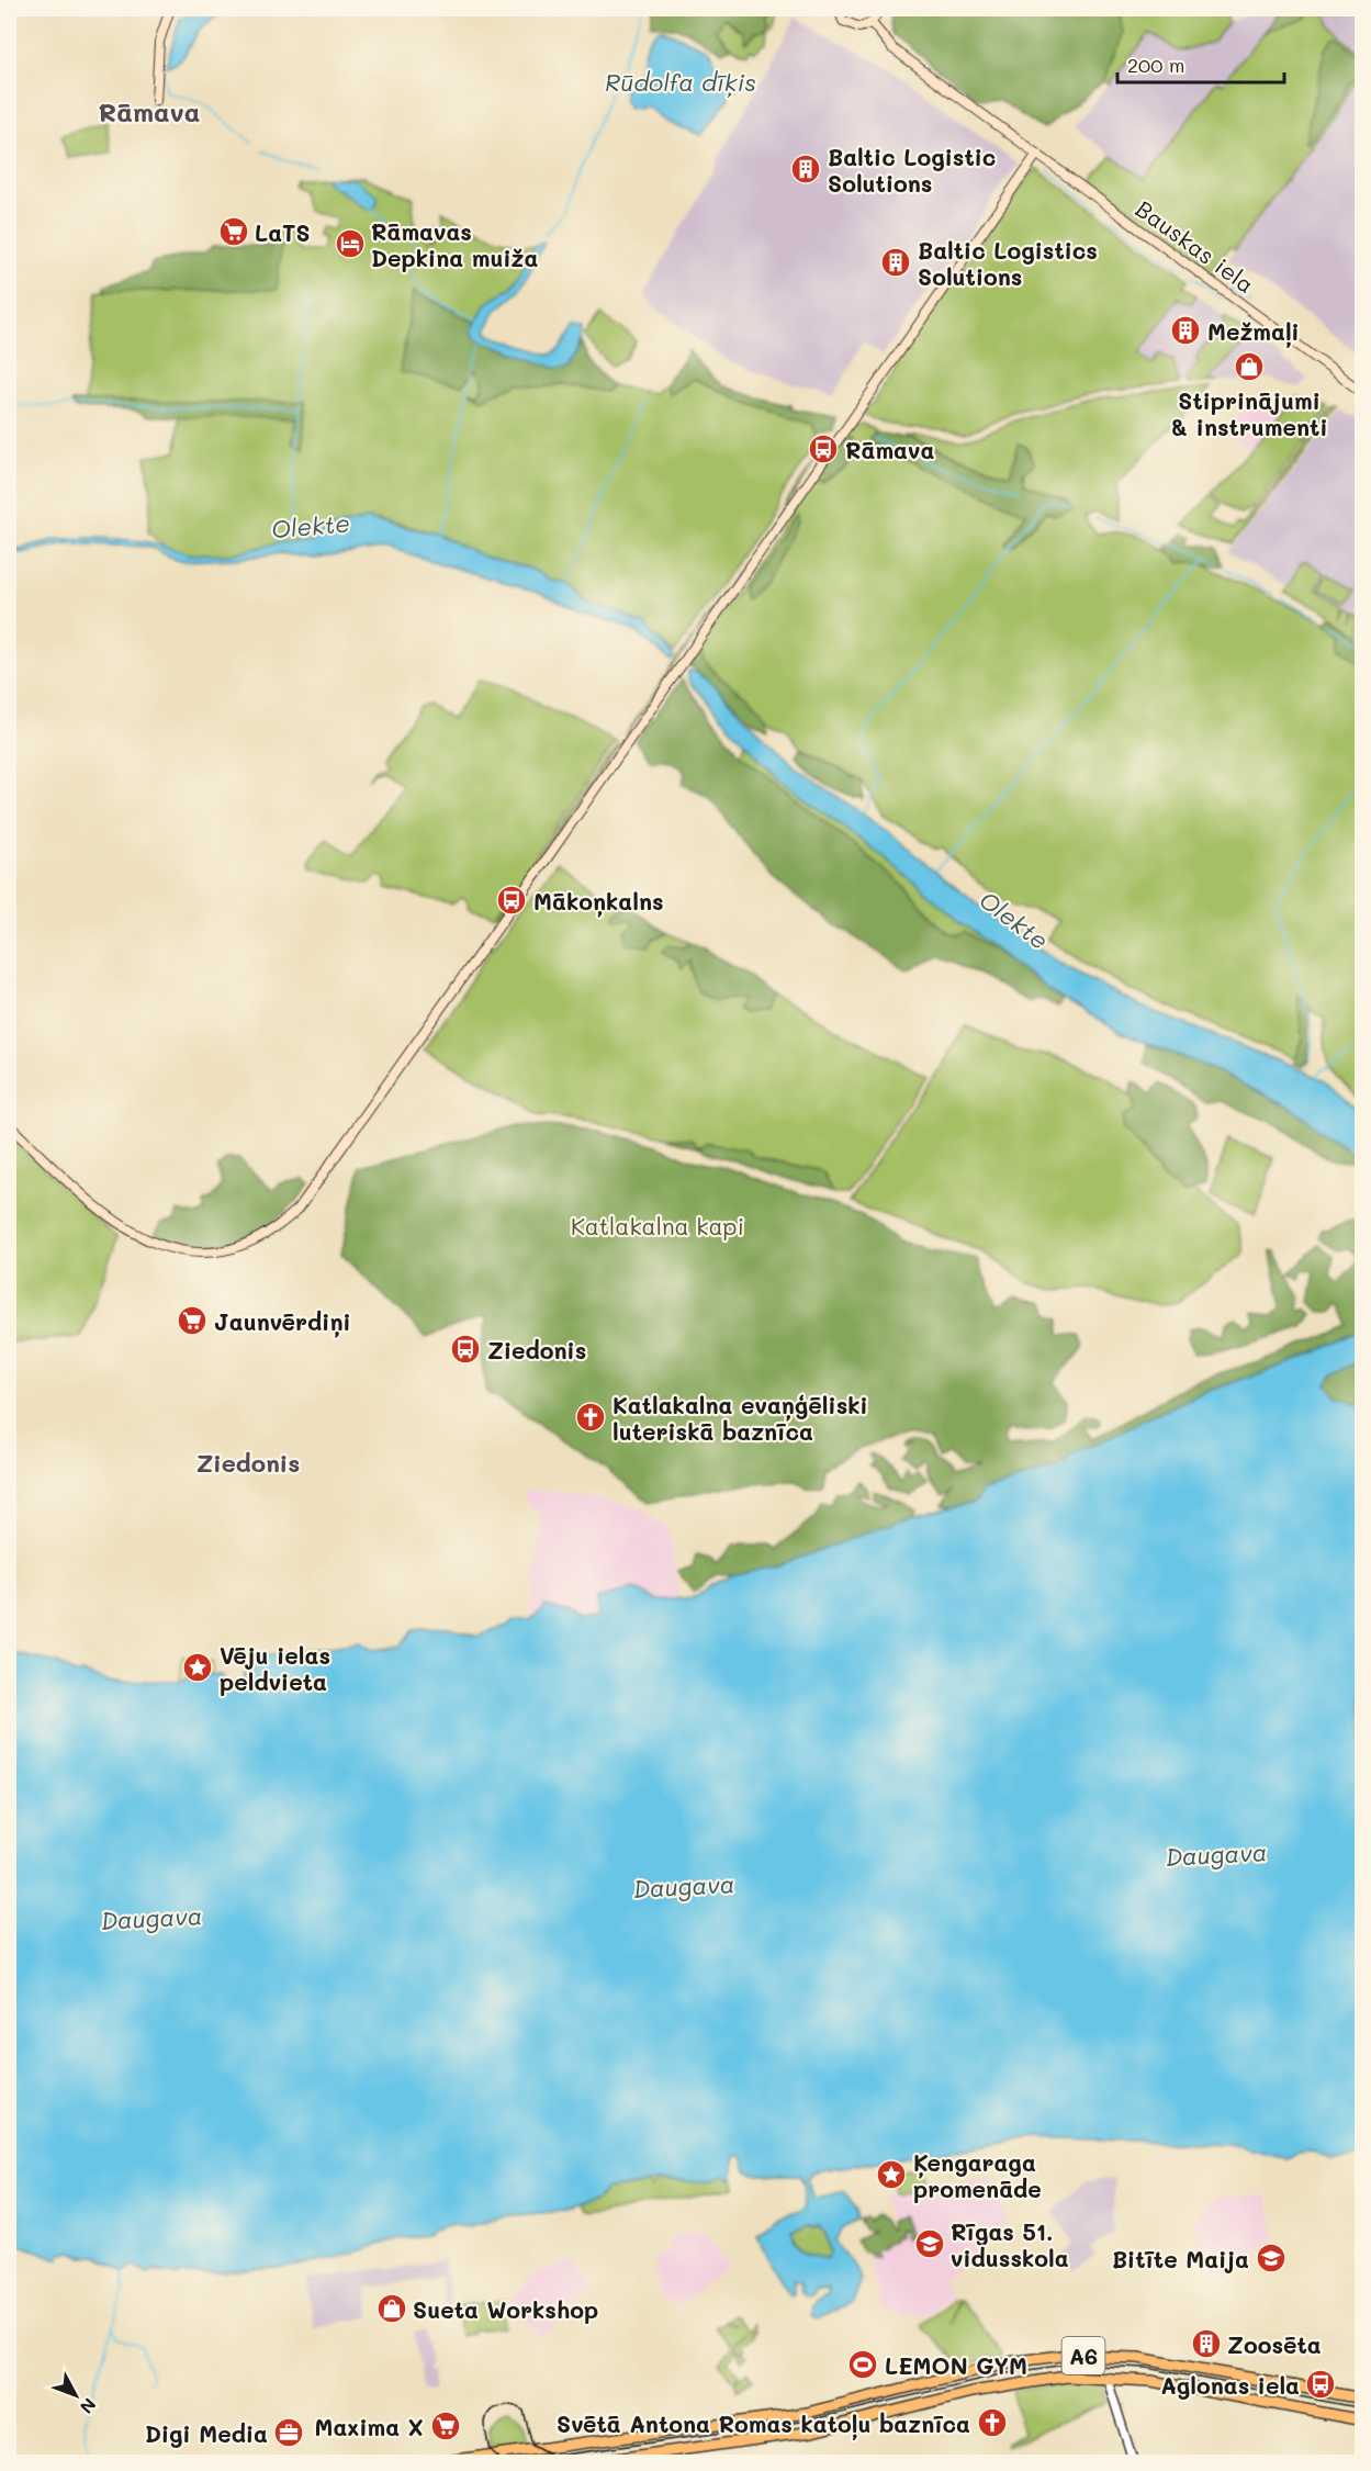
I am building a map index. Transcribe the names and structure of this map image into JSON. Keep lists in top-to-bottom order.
{
  "streets": {
    "highway": ["A6"],
    "main road": ["Bauskas iela"]
  },
  "districts": ["Rāmava", "Ziedonis"],
  "water": ["Rūdolfa dīķis", "Olekte", "Daugava"],
  "parks": ["Katlakalna kapi"],
  "places": {
    "building": [
      "Baltic Logistic Solutions",
      "Baltic Logistics Solutions",
      "Mežmaļi",
      "Zoosēta"
    ],
    "supermarket": ["LaTS", "Jaunvērdiņi", "Maxima X"],
    "hotel": ["Rāmavas Depkina muiža"],
    "shop": ["Stiprinājumi & instrumenti", "Sueta Workshop"],
    "bus stop": [
      "Rāmava",
      "Mākoņkalns",
      "Ziedonis",
      "Aglonas iela"
    ],
    "church": ["Katlakalna evaņģēliski luteriskā baznīca", "Svētā Antona Romas katoļu baznīca"],
    "place": ["Vēju ielas peldvieta", "Ķengaraga promenāde"],
    "school or university": ["Rīgas 51. vidusskola", "Bitīte Maija"],
    "sports": ["LEMON GYM"],
    "office": ["Digi Media"]
  },
  "scale_bar": "200 m",
  "north": "bottom right"
}
